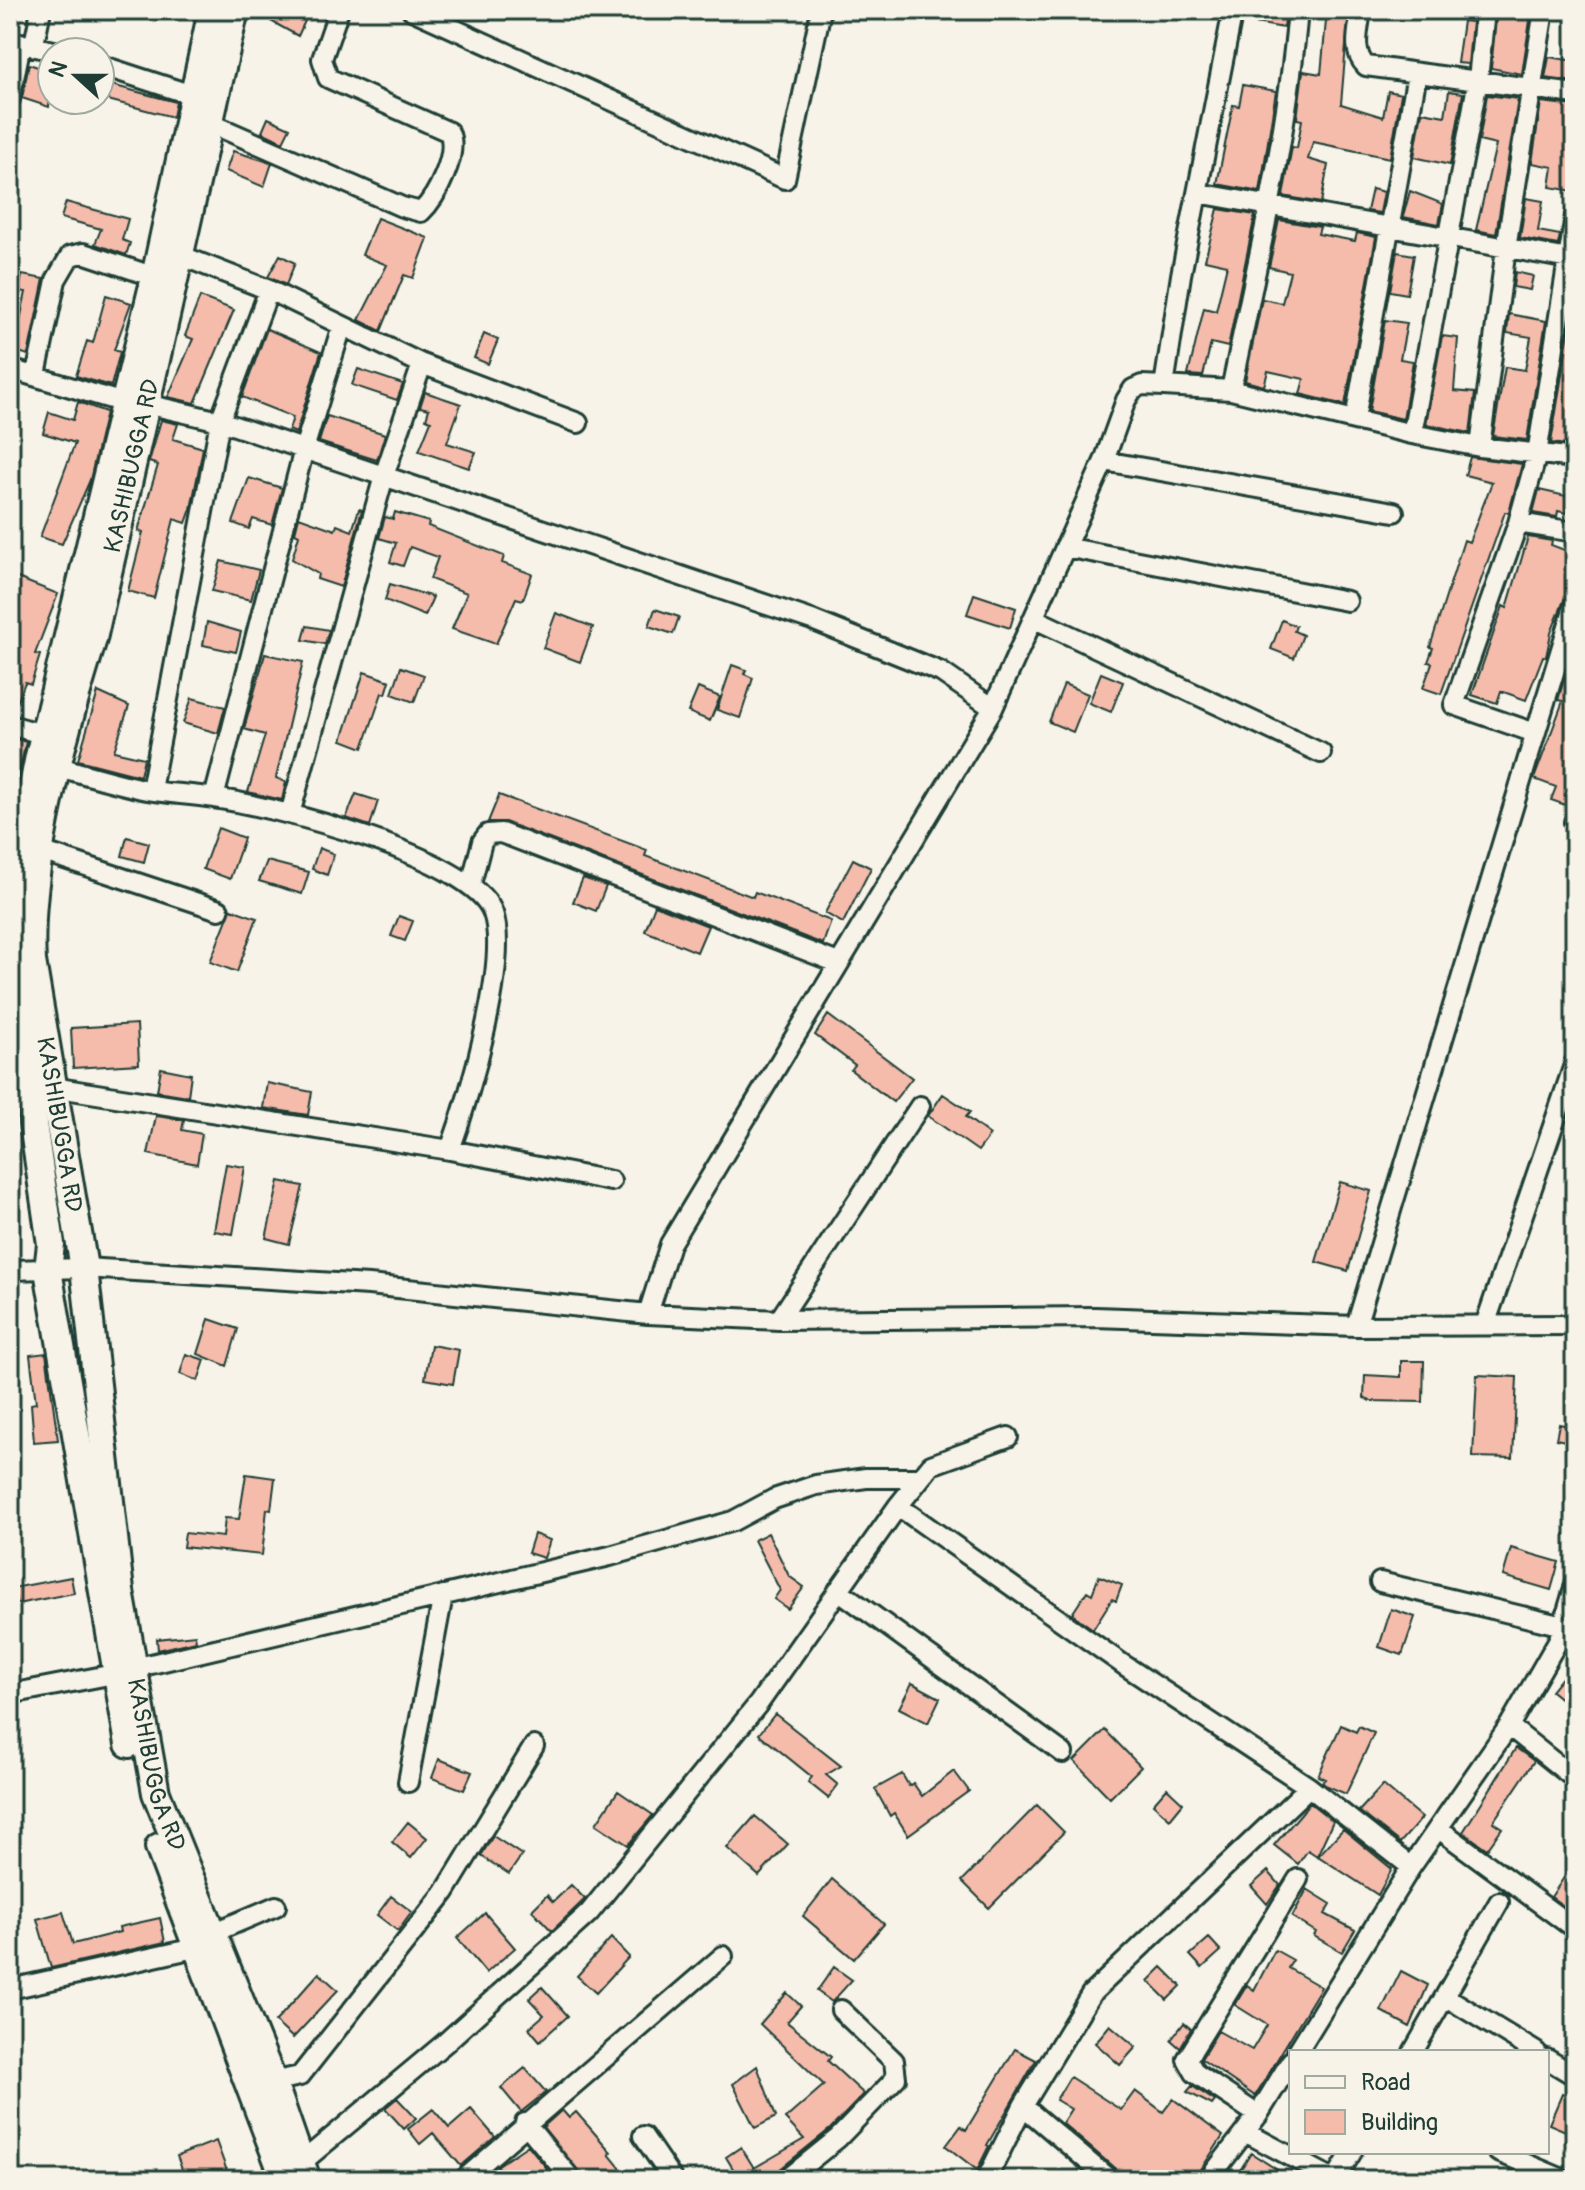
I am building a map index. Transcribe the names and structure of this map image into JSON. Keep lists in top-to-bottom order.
{
  "streets": {
    "main road": ["KASHIBUGGA RD"]
  },
  "legend": ["Road", "Building"],
  "north": "left"
}
